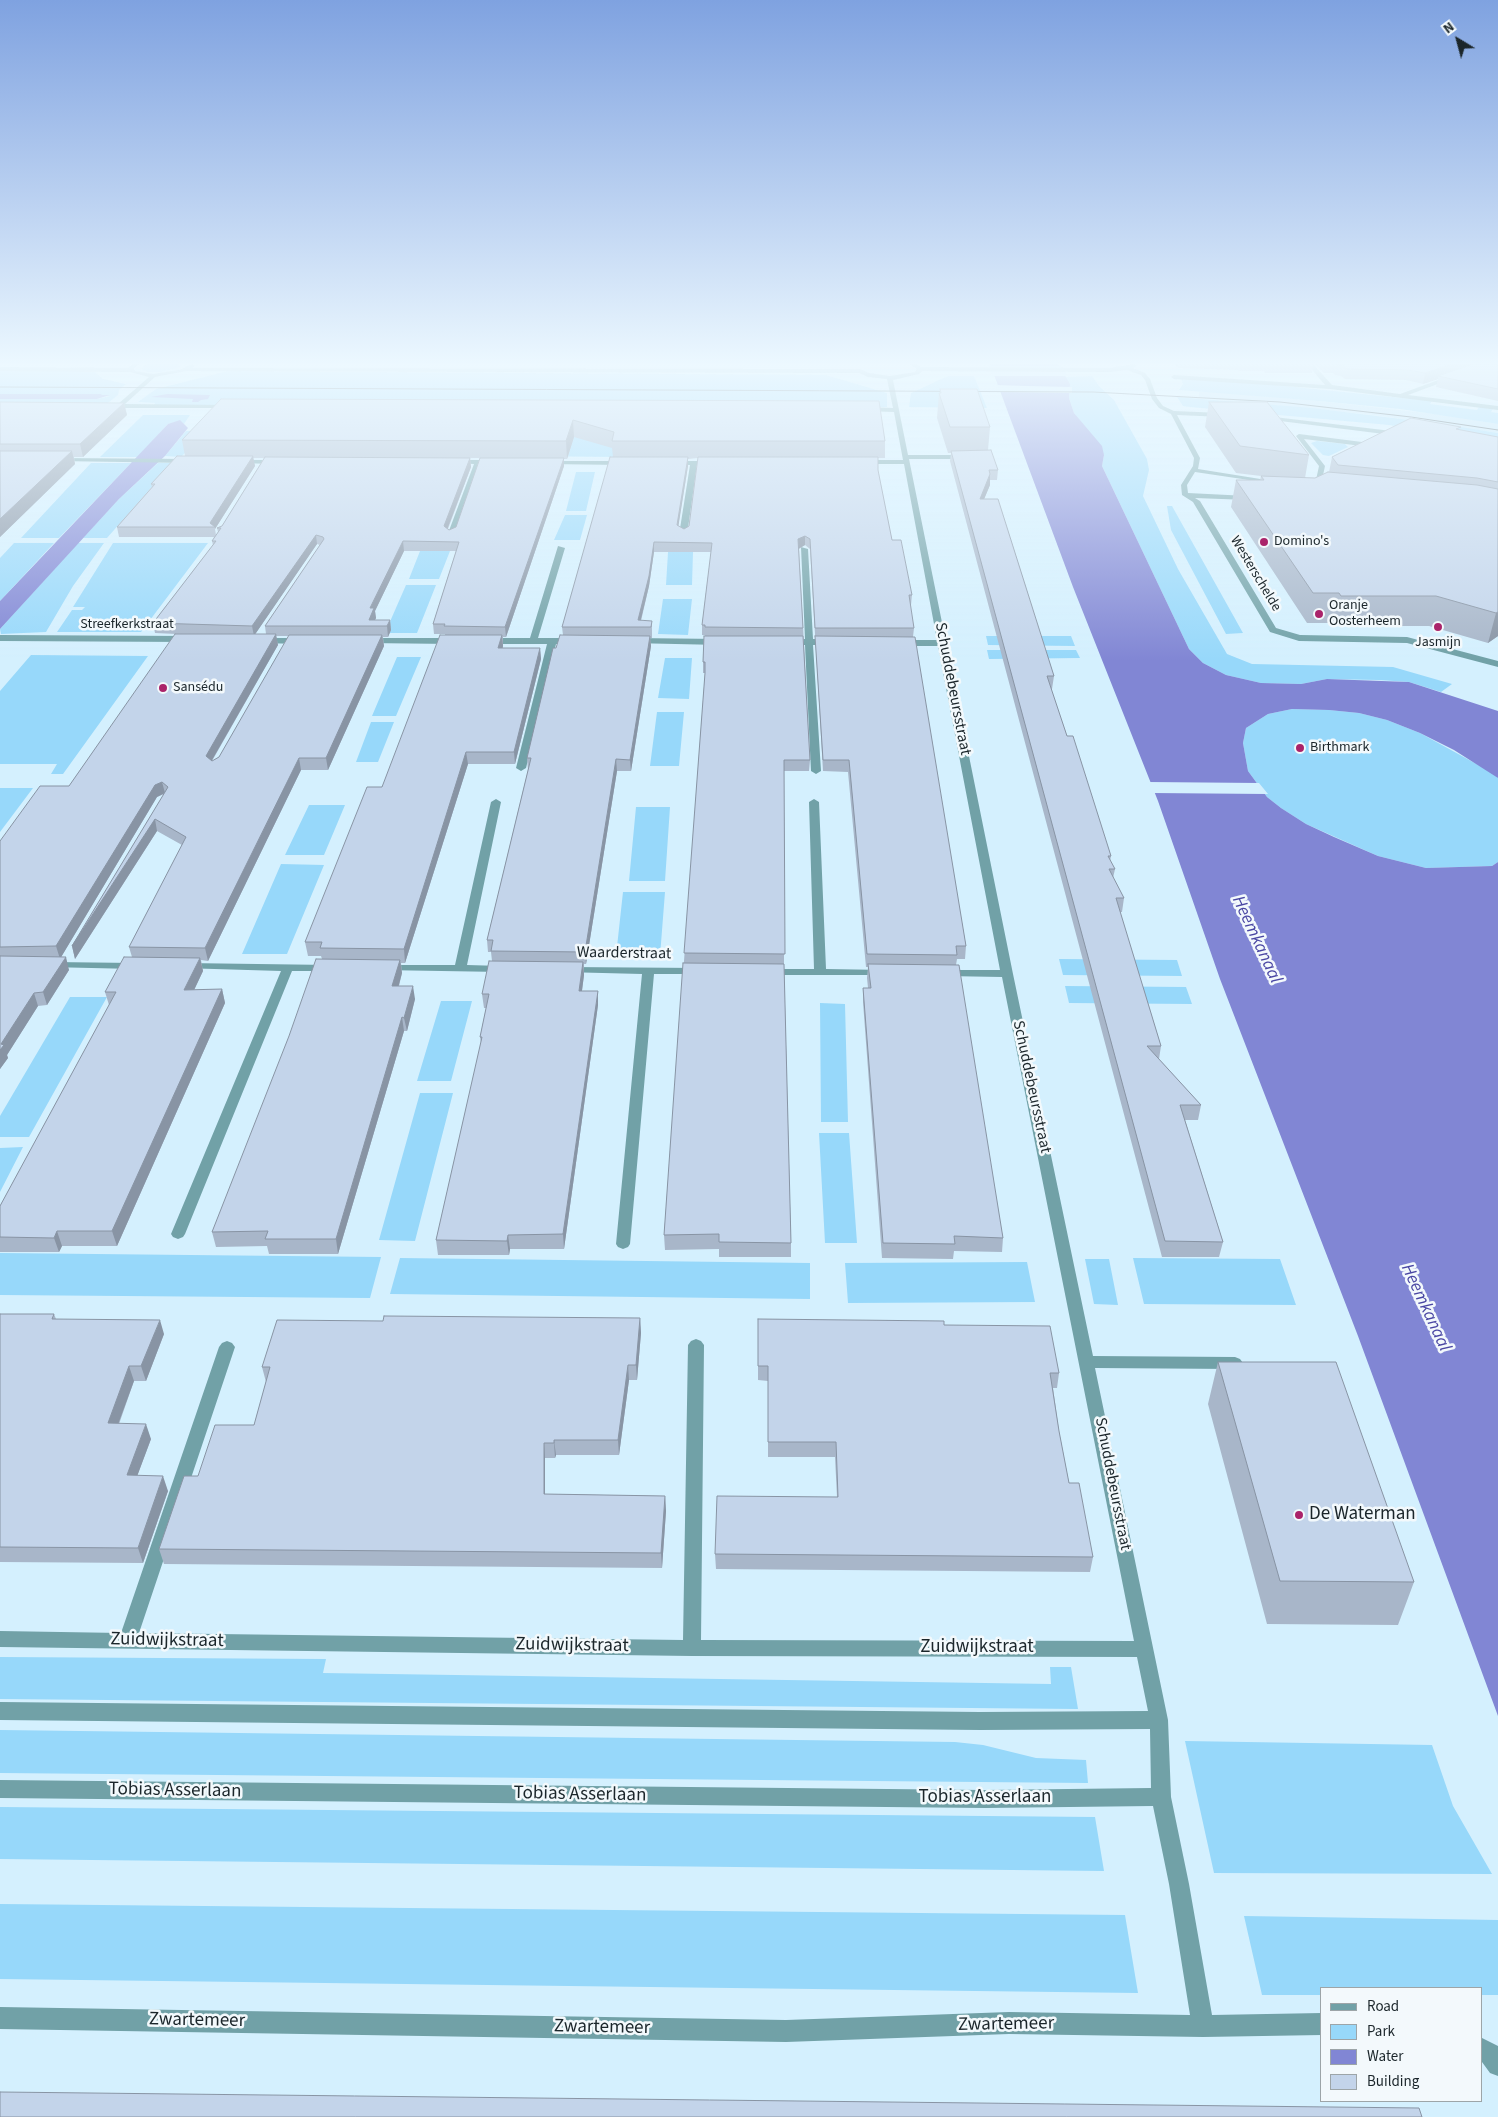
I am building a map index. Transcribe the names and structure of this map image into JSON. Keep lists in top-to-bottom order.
{
  "streets": {
    "street": [
      "Westerschelde",
      "Streefkerkstraat",
      "Schuddebeursstraat",
      "Waarderstraat",
      "Zuidwijkstraat",
      "Tobias Asserlaan",
      "Zwartemeer"
    ]
  },
  "crossings": [
    ["Schuddebeursstraat", "Zuidwijkstraat"],
    ["Schuddebeursstraat", "Tobias Asserlaan"]
  ],
  "water": ["Heemkanaal"],
  "places": [
    "Domino's",
    "Oranje Oosterheem",
    "Jasmijn",
    "Sansédu",
    "Birthmark",
    "De Waterman"
  ],
  "legend": [
    "Road",
    "Park",
    "Water",
    "Building"
  ],
  "north": "top left"
}
